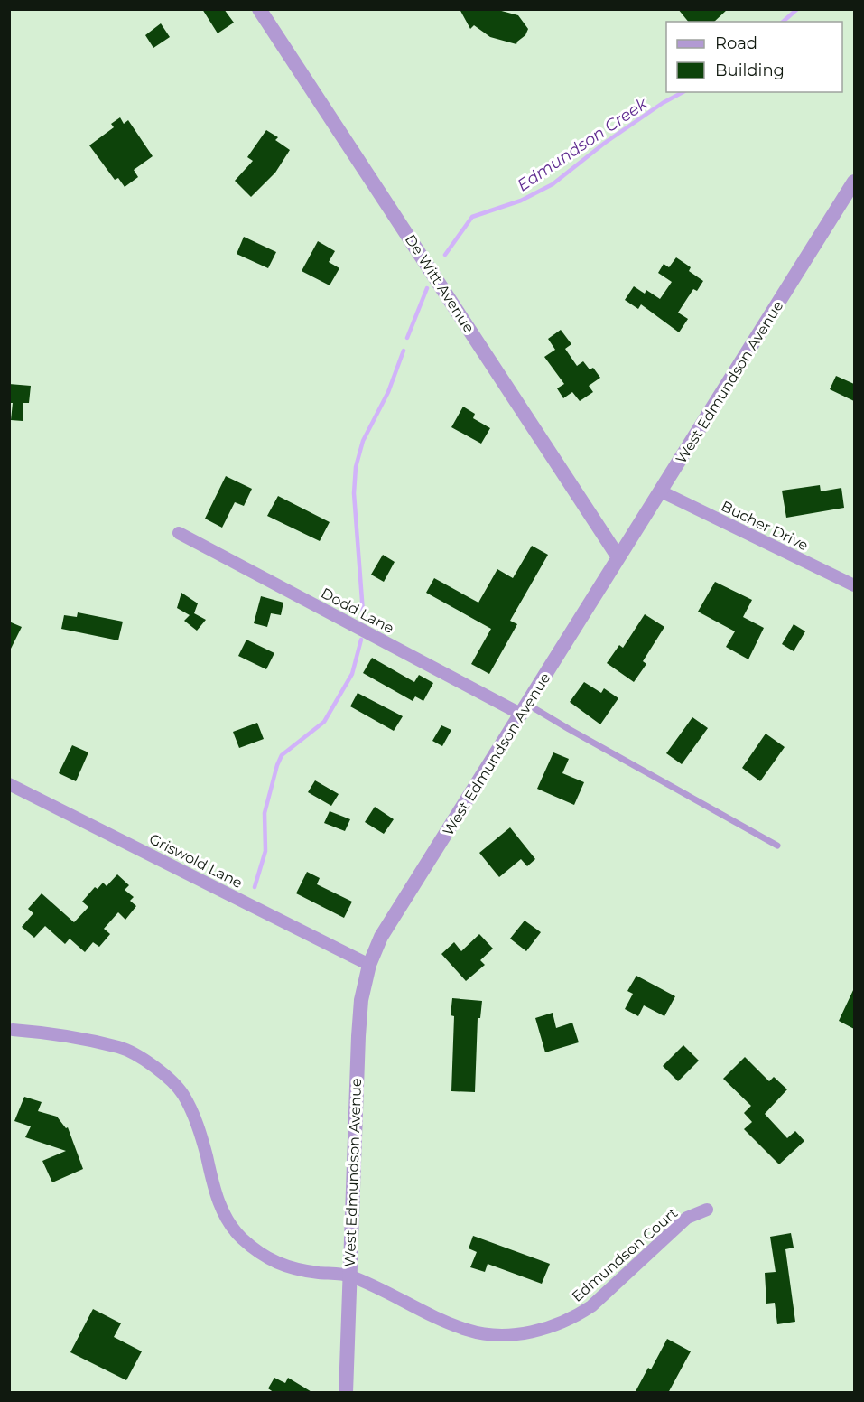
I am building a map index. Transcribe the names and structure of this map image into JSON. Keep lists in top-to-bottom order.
{
  "streets": {
    "street": [
      "De Witt Avenue",
      "West Edmundson Avenue",
      "Bucher Drive",
      "Dodd Lane",
      "Griswold Lane",
      "Edmundson Court"
    ]
  },
  "crossings": [
    ["De Witt Avenue", "West Edmundson Avenue"],
    ["West Edmundson Avenue", "Bucher Drive"],
    ["West Edmundson Avenue", "Dodd Lane"],
    ["West Edmundson Avenue", "Griswold Lane"],
    ["West Edmundson Avenue", "Edmundson Court"]
  ],
  "water": ["Edmundson Creek"],
  "legend": ["Road", "Building"]
}
